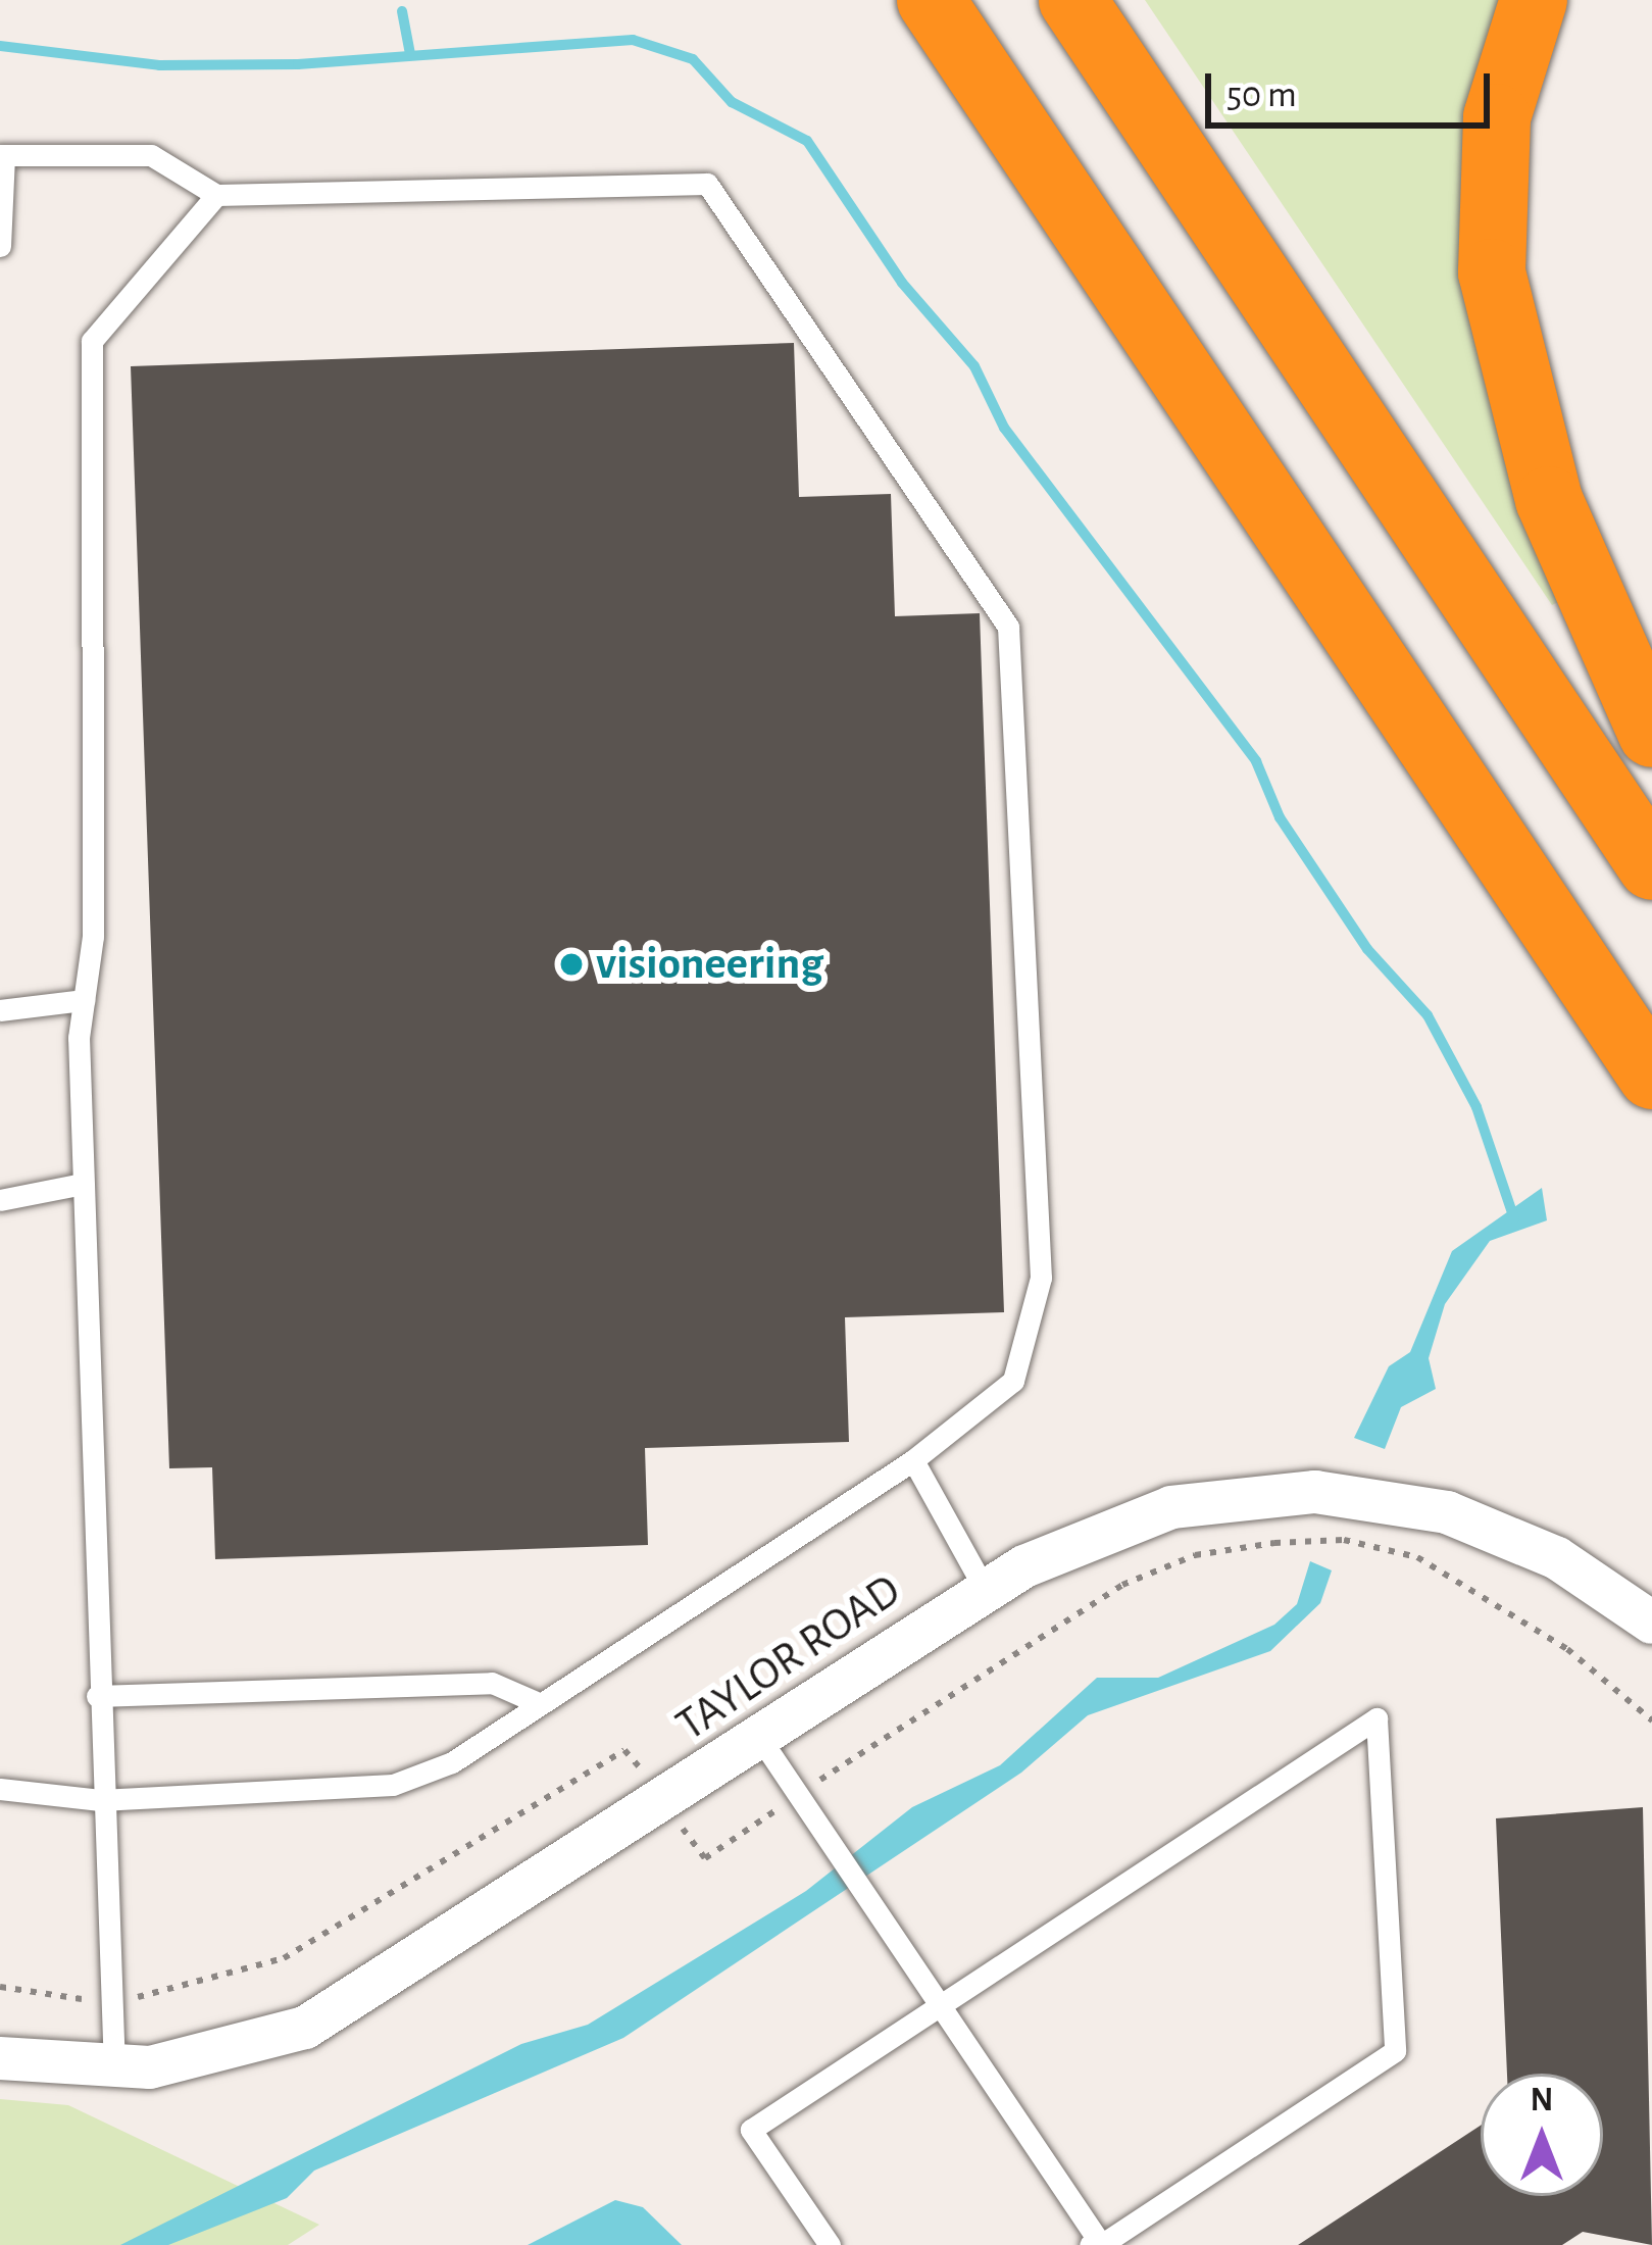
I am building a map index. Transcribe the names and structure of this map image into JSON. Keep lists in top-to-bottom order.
{
  "streets": {
    "street": ["TAYLOR ROAD"]
  },
  "places": ["visioneering"],
  "scale_bar": "50 m",
  "north": "top"
}
